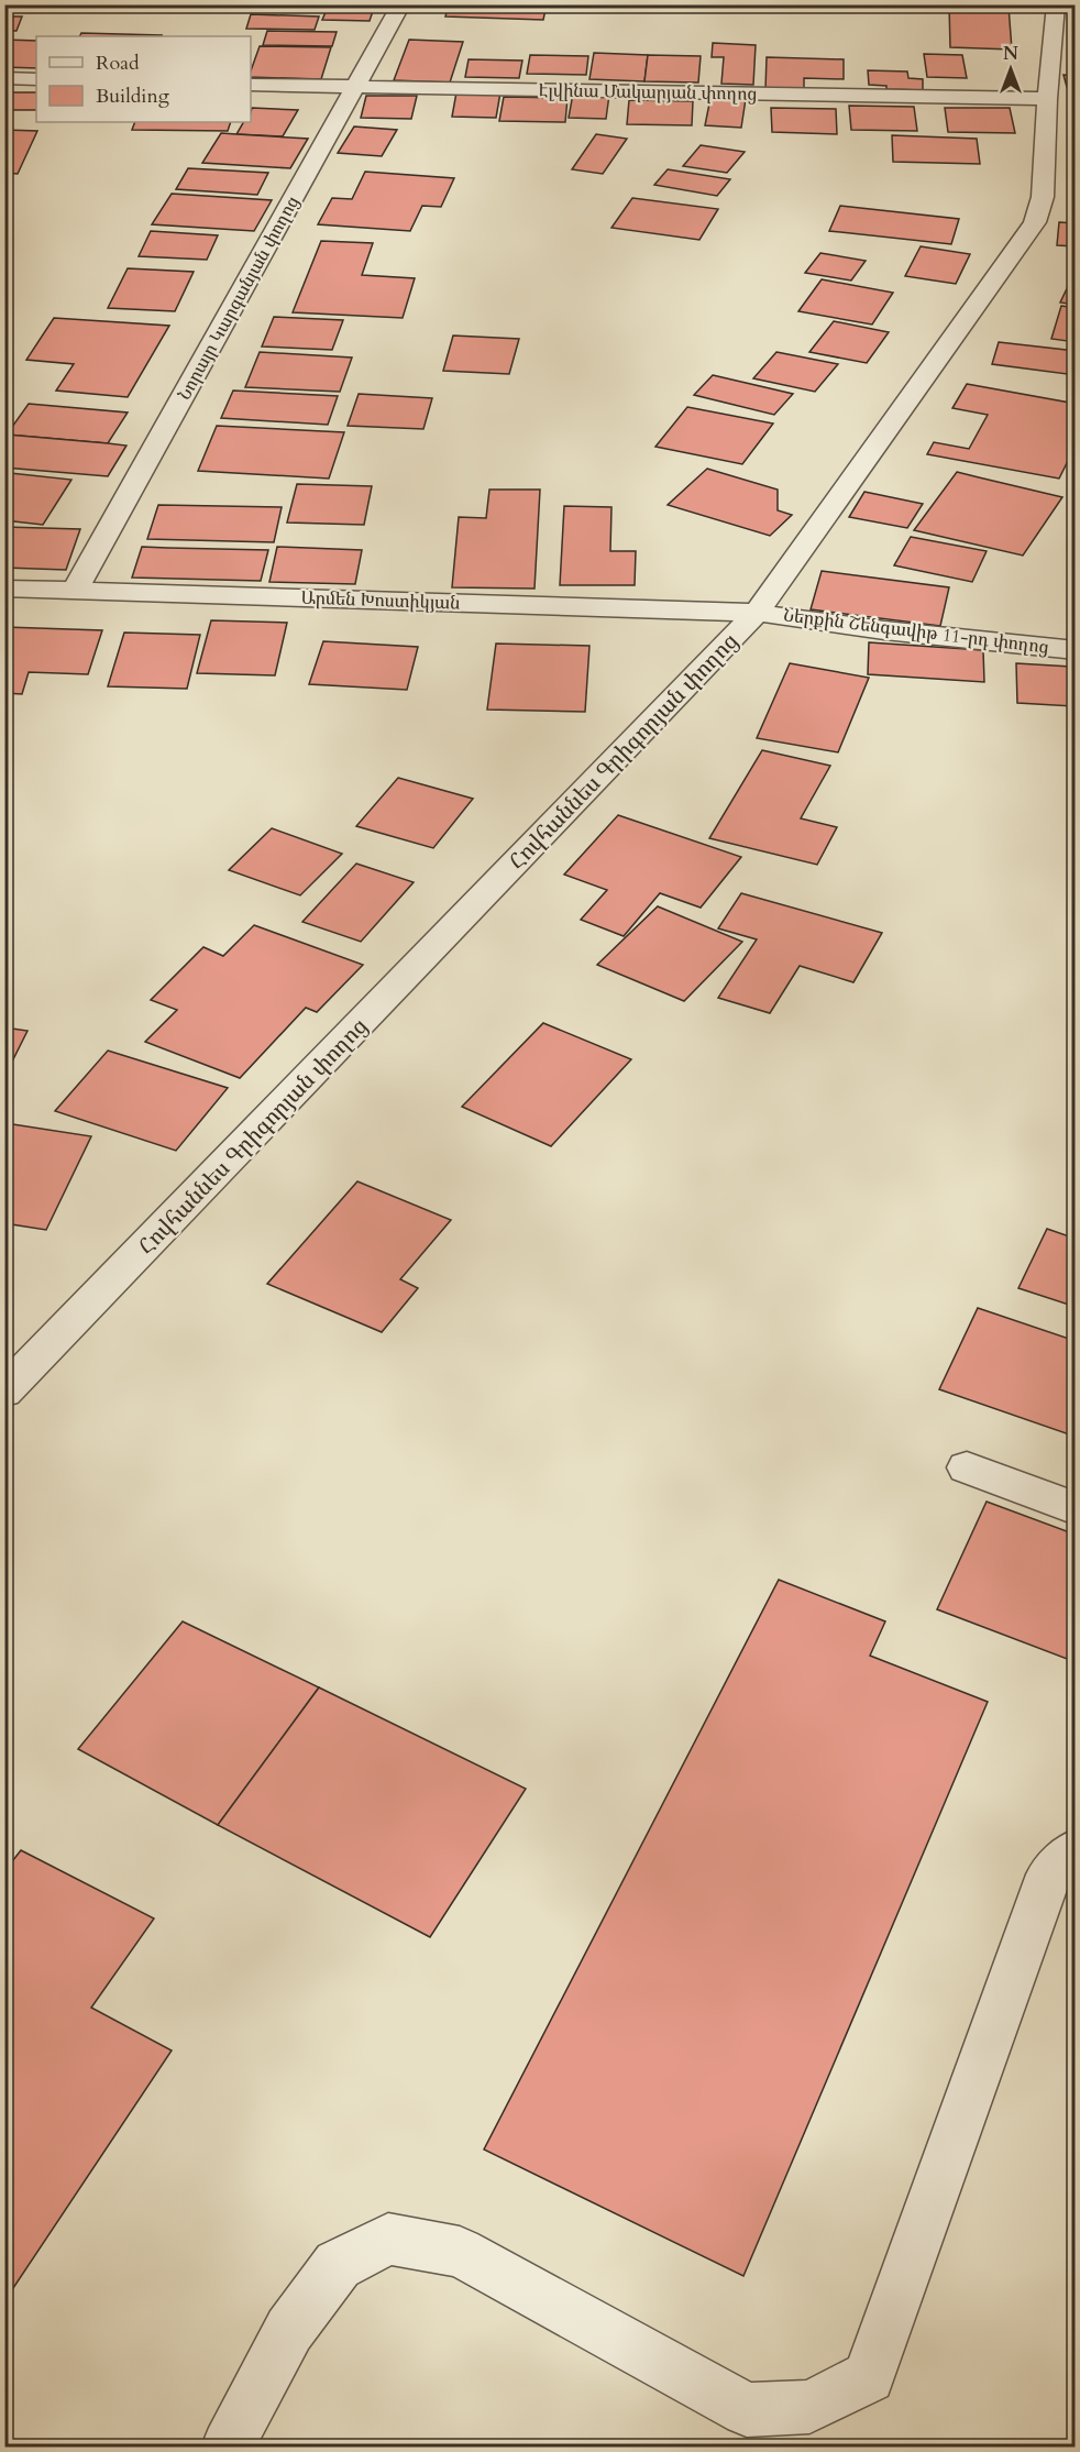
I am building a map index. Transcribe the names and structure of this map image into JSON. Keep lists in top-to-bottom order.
{
  "streets": {
    "street": [
      "Էլվինա Մակարյան փողոց",
      "Նորայր Կարգանյան փողոց",
      "Արմեն Խոստիկյան",
      "Ներքին Շենգավիթ 11-րդ փողոց",
      "Հովհաննես Գրիգորյան փողոց"
    ]
  },
  "crossings": [
    ["Էլվինա Մակարյան փողոց", "Նորայր Կարգանյան փողոց"],
    ["Էլվինա Մակարյան փողոց", "Հովհաննես Գրիգորյան փողոց"],
    ["Նորայր Կարգանյան փողոց", "Արմեն Խոստիկյան"],
    ["Արմեն Խոստիկյան", "Ներքին Շենգավիթ 11-րդ փողոց"],
    ["Արմեն Խոստիկյան", "Հովհաննես Գրիգորյան փողոց"],
    ["Ներքին Շենգավիթ 11-րդ փողոց", "Հովհաննես Գրիգորյան փողոց"]
  ],
  "legend": ["Road", "Building"],
  "north": "top"
}
